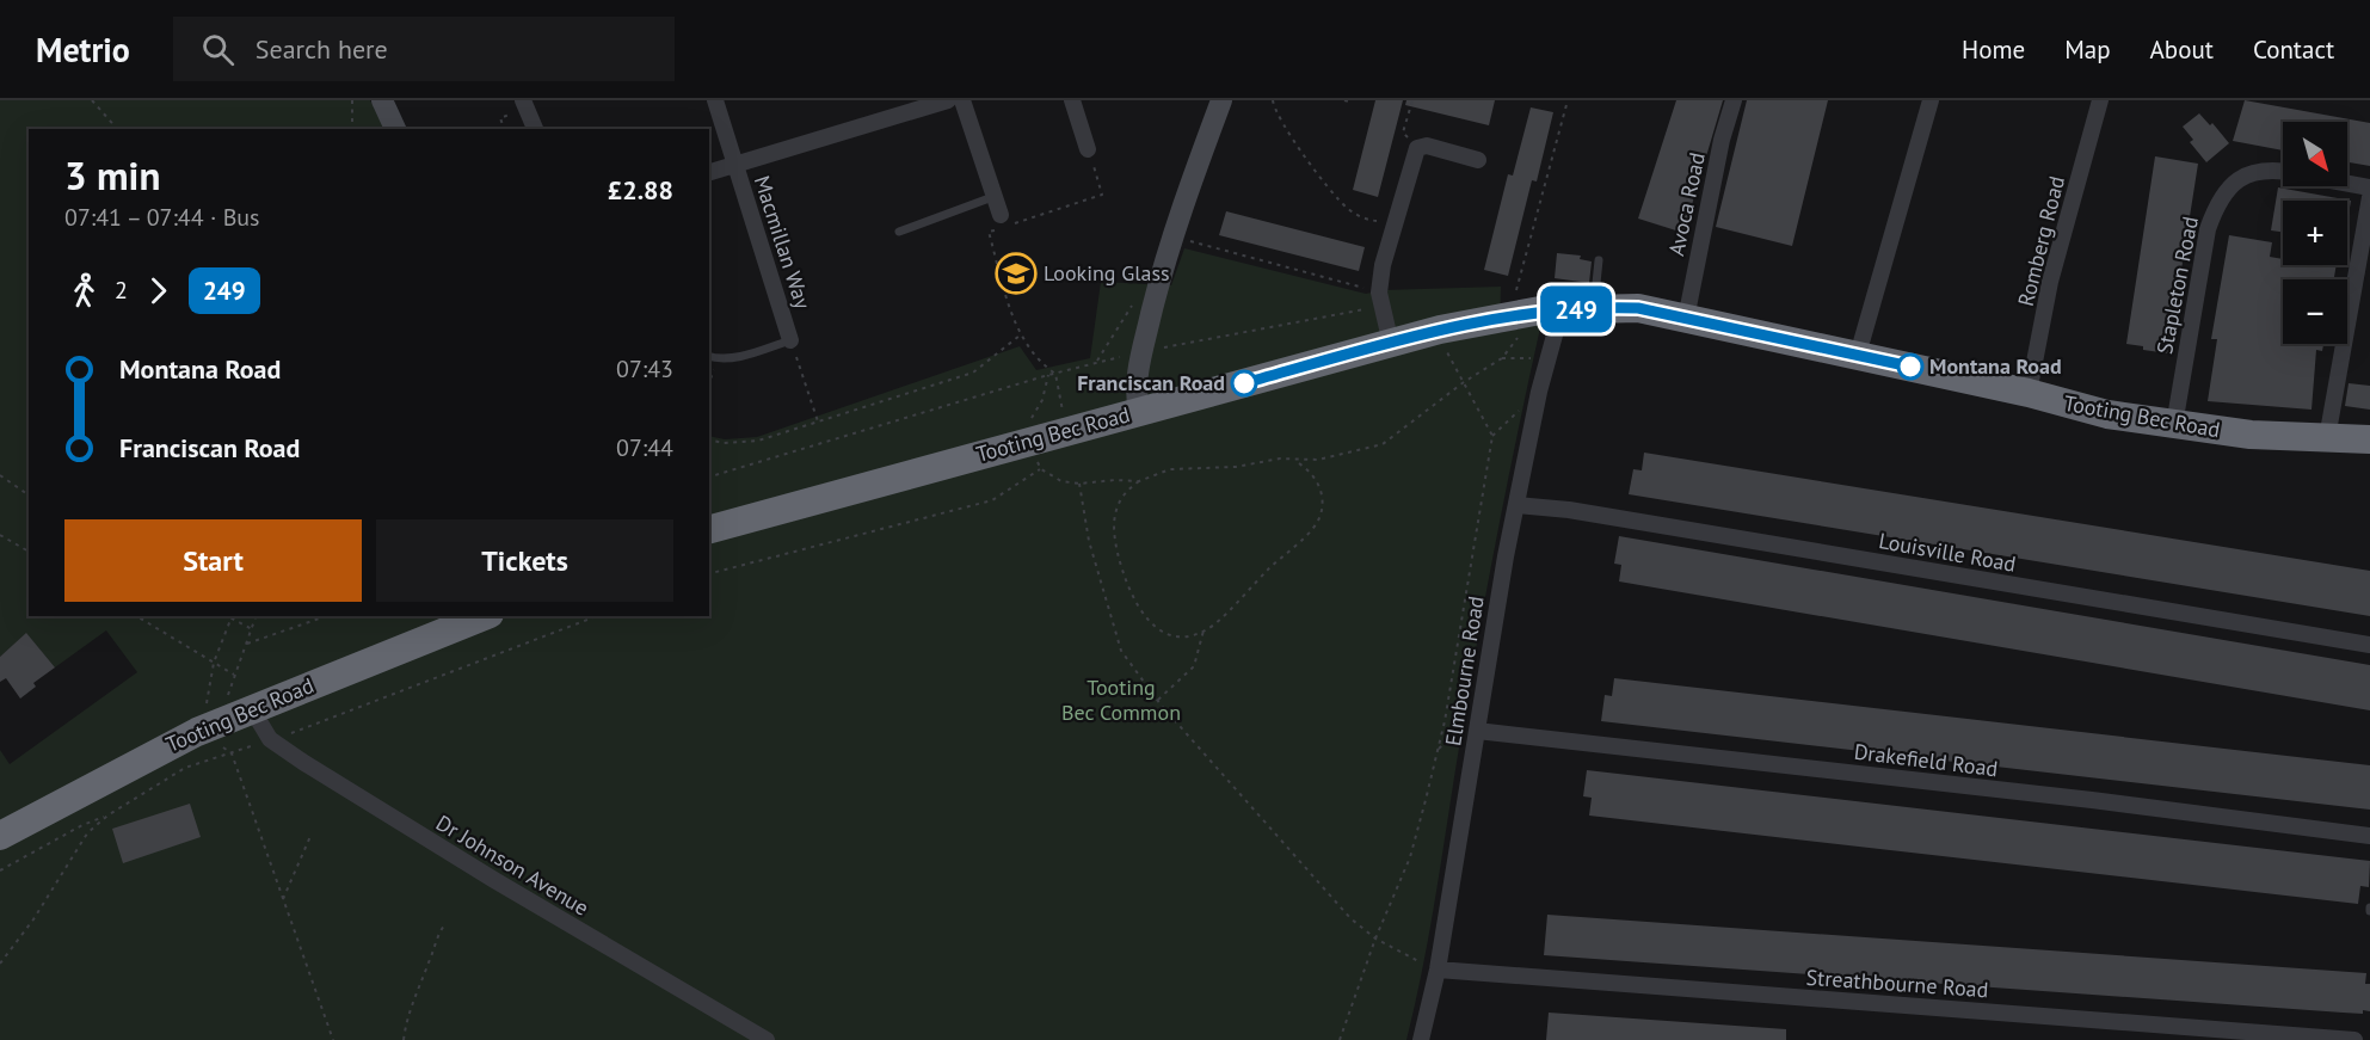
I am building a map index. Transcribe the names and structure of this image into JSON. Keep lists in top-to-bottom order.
{
  "streets": {
    "highway": ["Tooting Bec Road"],
    "street": [
      "Avoca Road",
      "Romberg Road",
      "Macmillan Way",
      "Stapleton Road",
      "Louisville Road",
      "Elmbourne Road",
      "Drakefield Road",
      "Dr Johnson Avenue",
      "Streathbourne Road"
    ]
  },
  "crossings": [
    ["Avoca Road", "Tooting Bec Road"],
    ["Romberg Road", "Tooting Bec Road"],
    ["Stapleton Road", "Tooting Bec Road"],
    ["Tooting Bec Road", "Elmbourne Road"],
    ["Tooting Bec Road", "Dr Johnson Avenue"],
    ["Louisville Road", "Elmbourne Road"],
    ["Elmbourne Road", "Drakefield Road"],
    ["Elmbourne Road", "Streathbourne Road"]
  ],
  "parks": ["Tooting Bec Common"],
  "places": {
    "school or university": ["Looking Glass"],
    "other": ["Montana Road", "Franciscan Road"]
  },
  "lines": ["bus line 249"],
  "north": "bottom right",
  "page": {
    "header": "Metrio",
    "search": "Search here",
    "nav": [
      "Home",
      "Map",
      "About",
      "Contact"
    ],
    "on_map": "249",
    "map_buttons": ["+", "−"],
    "heading": ["3 min", "07:41 – 07:44 · Bus", "£2.88"],
    "legs": ["2", "249"],
    "list": [
      {
        "name": "Montana Road",
        "value": "07:43"
      },
      {
        "name": "Franciscan Road",
        "value": "07:44"
      }
    ],
    "buttons": ["Start", "Tickets"]
  }
}
